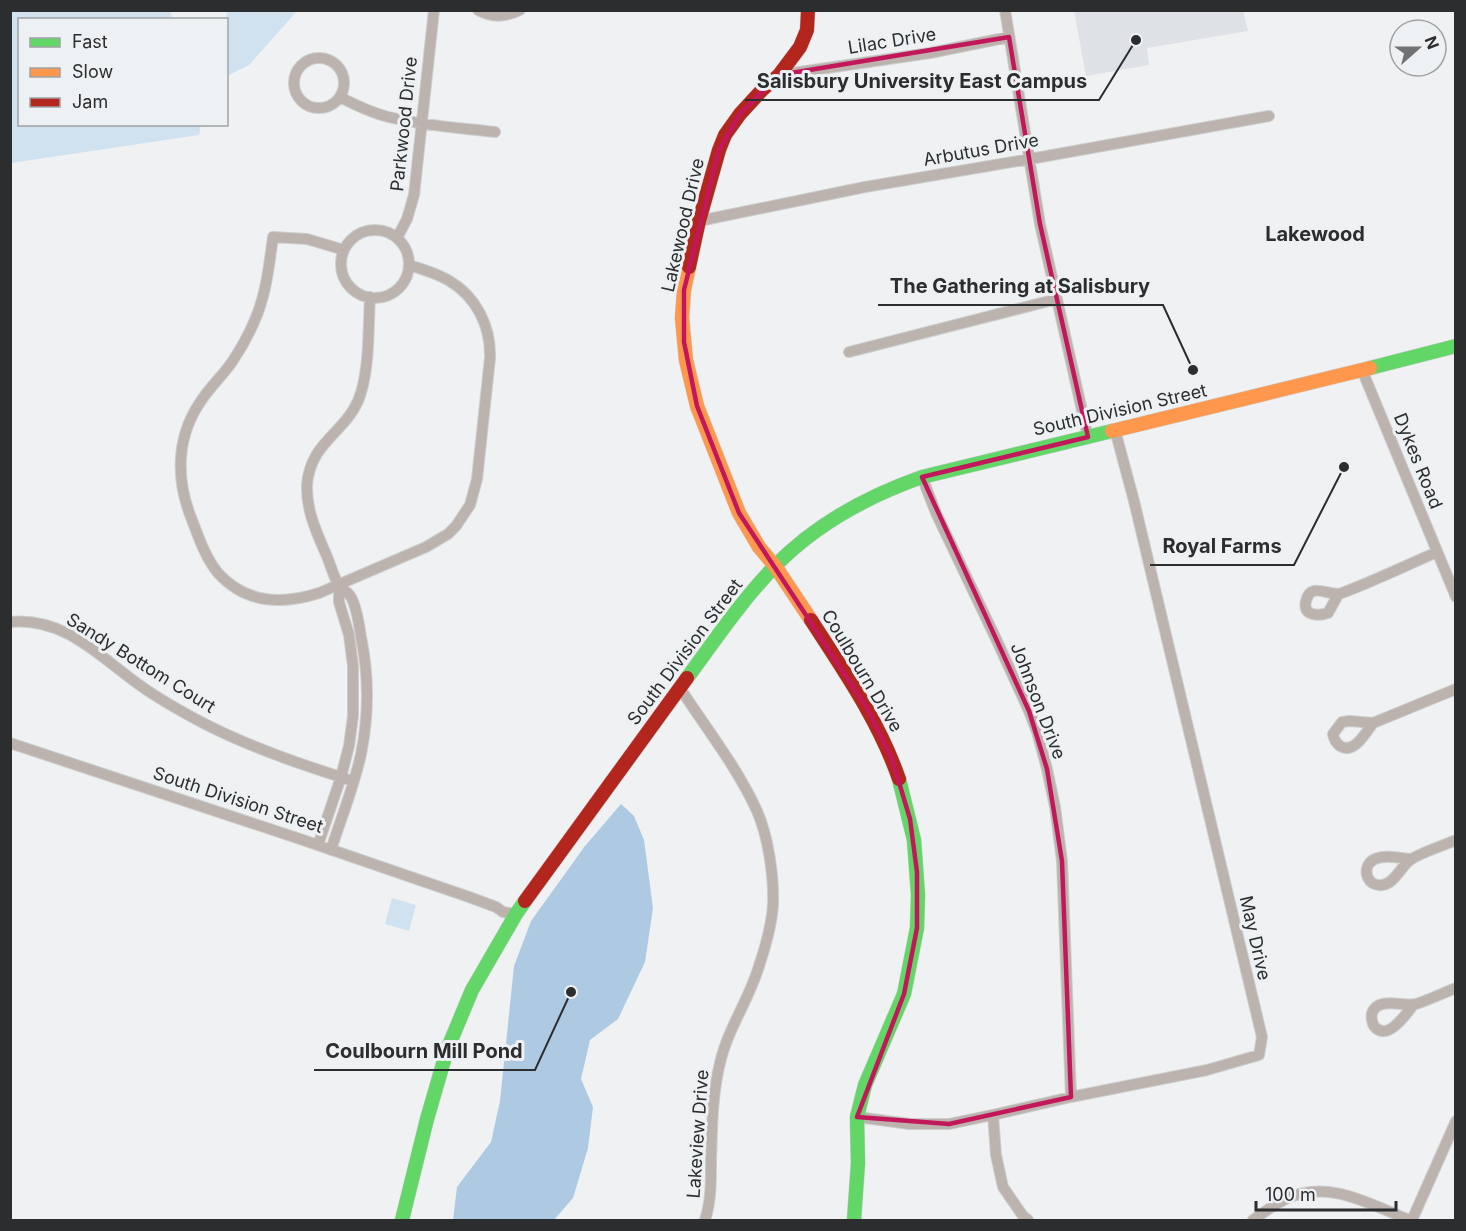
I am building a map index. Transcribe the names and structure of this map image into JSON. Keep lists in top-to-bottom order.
{
  "streets": {
    "street": [
      "Lilac Drive",
      "Parkwood Drive",
      "Arbutus Drive",
      "Lakewood Drive",
      "South Division Street",
      "Dykes Road",
      "Sandy Bottom Court",
      "Coulbourn Drive",
      "Johnson Drive",
      "May Drive",
      "Lakeview Drive"
    ]
  },
  "crossings": [
    ["Lilac Drive", "Lakewood Drive"],
    ["Arbutus Drive", "Lakewood Drive"],
    ["Lakewood Drive", "South Division Street"],
    ["Lakewood Drive", "Coulbourn Drive"],
    ["South Division Street", "Dykes Road"],
    ["South Division Street", "Coulbourn Drive"],
    ["South Division Street", "Johnson Drive"],
    ["South Division Street", "May Drive"],
    ["South Division Street", "Lakeview Drive"],
    ["Coulbourn Drive", "May Drive"],
    ["Johnson Drive", "May Drive"]
  ],
  "districts": ["Lakewood"],
  "places": [
    "Salisbury University East Campus",
    "The Gathering at Salisbury",
    "Royal Farms",
    "Coulbourn Mill Pond"
  ],
  "legend": ["Fast", "Slow", "Jam"],
  "scale_bar": "100 m",
  "north": "right"
}
